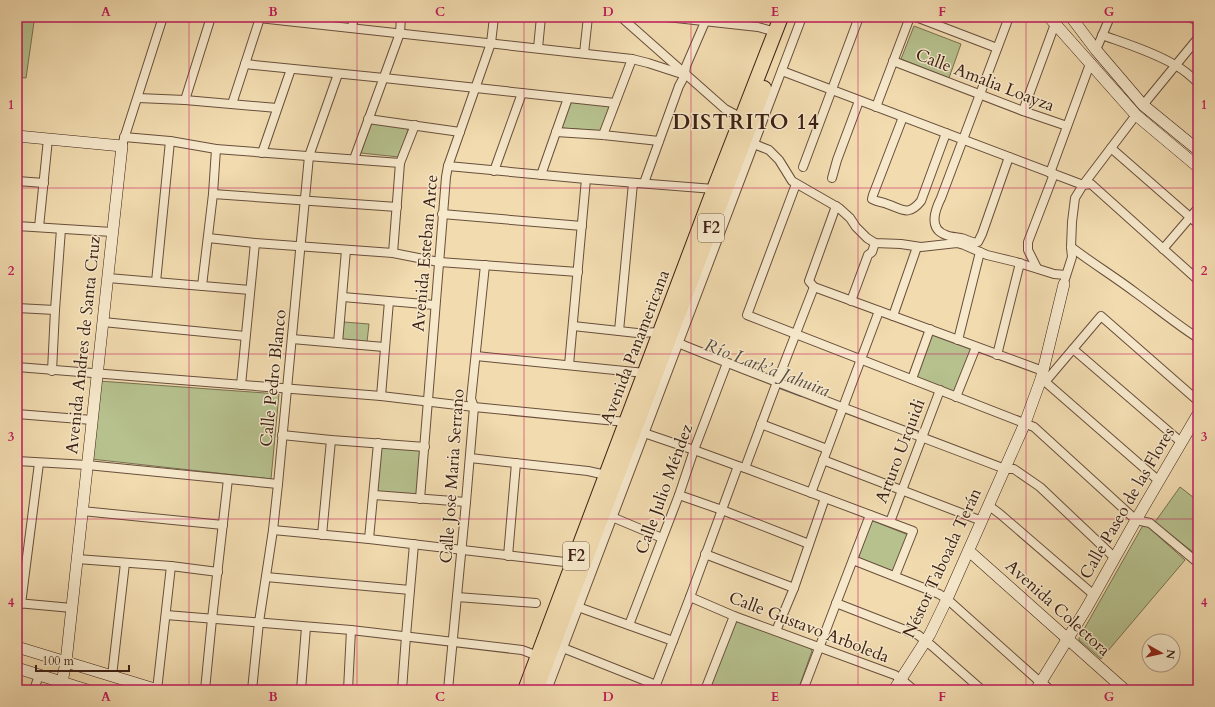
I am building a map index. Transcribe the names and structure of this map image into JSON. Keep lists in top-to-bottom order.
{
  "streets": {
    "highway": ["F2", "Avenida Panamericana"],
    "street": [
      "Calle Amalia Loayza",
      "Avenida Esteban Arce",
      "Avenida Andres de Santa Cruz",
      "Calle Pedro Blanco",
      "Arturo Urquidi",
      "Calle Jose Maria Serrano",
      "Calle Julio Méndez",
      "Calle Paseo de las Flores",
      "Néstor Taboada Terán",
      "Avenida Colectora",
      "Calle Gustavo Arboleda"
    ]
  },
  "crossings": [
    ["Calle Paseo de las Flores", "Avenida Colectora"],
    ["Néstor Taboada Terán", "Avenida Colectora"],
    ["Néstor Taboada Terán", "Calle Gustavo Arboleda"]
  ],
  "districts": ["DISTRITO 14"],
  "water": ["Río Lark’a Jahuira"],
  "scale_bar": "100 m",
  "north": "right",
  "grid": {
    "columns": [
      "A",
      "B",
      "C",
      "D",
      "E",
      "F",
      "G"
    ],
    "rows": [
      "1",
      "2",
      "3",
      "4"
    ]
  }
}
